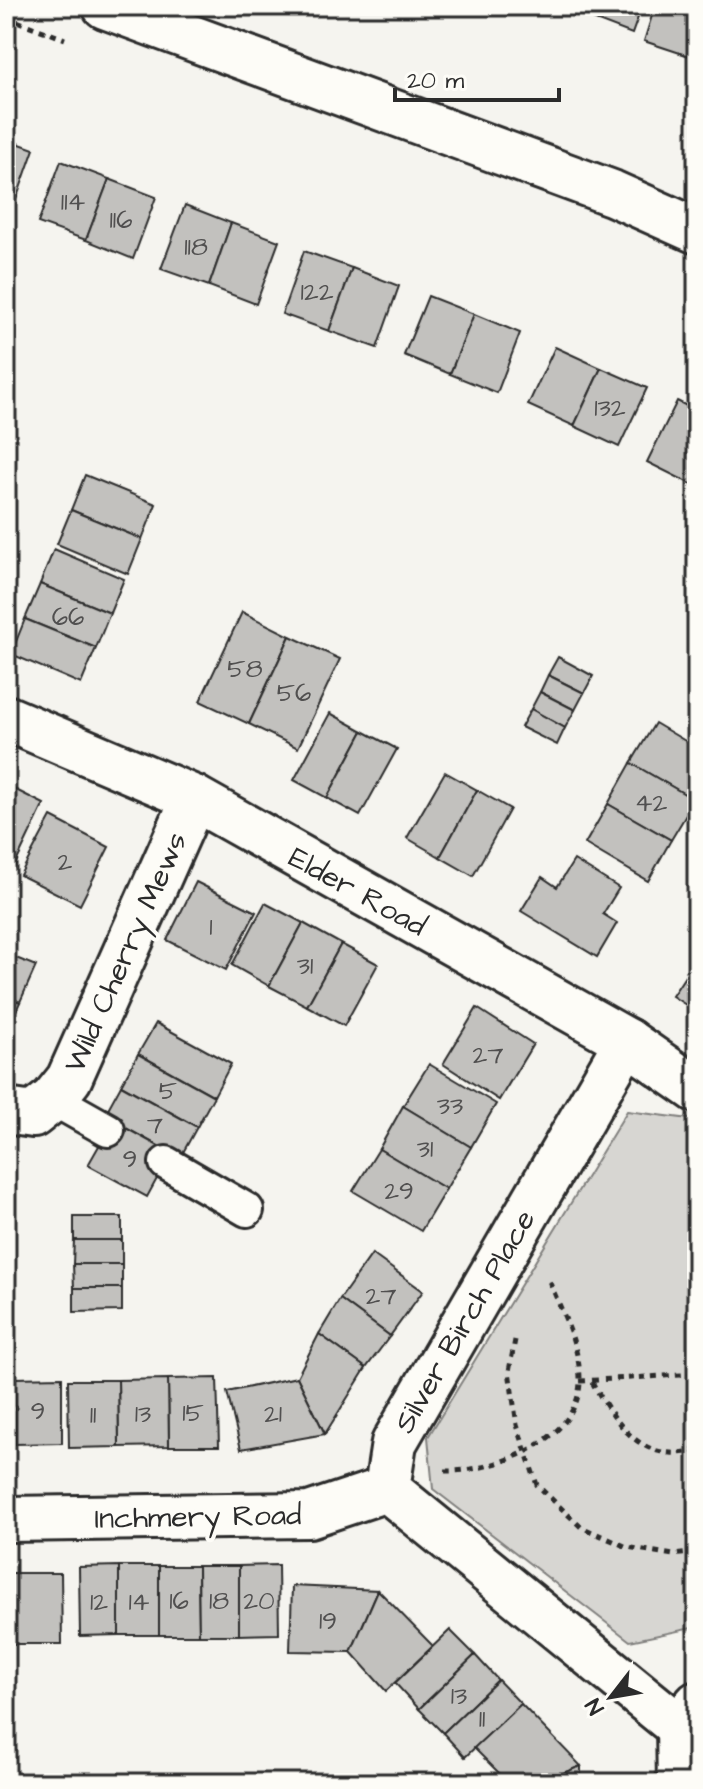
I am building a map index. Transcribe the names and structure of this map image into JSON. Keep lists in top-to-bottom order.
{
  "streets": {
    "street": [
      "Elder Road",
      "Wild Cherry Mews",
      "Silver Birch Place",
      "Inchmery Road"
    ]
  },
  "crossings": [
    ["Elder Road", "Wild Cherry Mews"],
    ["Elder Road", "Silver Birch Place"],
    ["Silver Birch Place", "Inchmery Road"]
  ],
  "house_numbers": [
    "114",
    "116",
    "118",
    "122",
    "132",
    "66",
    "58",
    "56",
    "42",
    "2",
    "1",
    "31",
    "27",
    "5",
    "33",
    "7",
    "31",
    "9",
    "29",
    "27",
    "9",
    "15",
    "13",
    "21",
    "11",
    "16",
    "18",
    "20",
    "12",
    "14",
    "19",
    "13",
    "11"
  ],
  "scale_bar": "20 m",
  "north": "bottom left"
}
